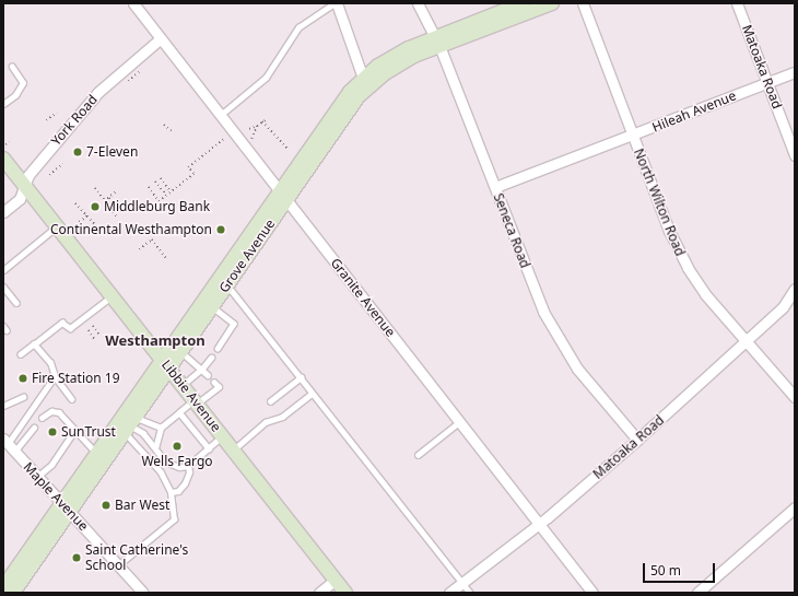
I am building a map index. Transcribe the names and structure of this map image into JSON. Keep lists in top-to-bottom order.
{
  "streets": {
    "street": [
      "Matoaka Road",
      "Hileah Avenue",
      "York Road",
      "North Wilton Road",
      "Seneca Road",
      "Grove Avenue",
      "Granite Avenue",
      "Libbie Avenue",
      "Maple Avenue"
    ]
  },
  "crossings": [
    ["Matoaka Road", "Hileah Avenue"],
    ["Matoaka Road", "North Wilton Road"],
    ["Matoaka Road", "Seneca Road"],
    ["Matoaka Road", "Granite Avenue"],
    ["Hileah Avenue", "North Wilton Road"],
    ["Hileah Avenue", "Seneca Road"],
    ["York Road", "Granite Avenue"],
    ["York Road", "Libbie Avenue"],
    ["Seneca Road", "Grove Avenue"],
    ["Grove Avenue", "Granite Avenue"],
    ["Grove Avenue", "Libbie Avenue"],
    ["Grove Avenue", "Maple Avenue"]
  ],
  "districts": ["Westhampton"],
  "places": [
    "7-Eleven",
    "Middleburg Bank",
    "Continental Westhampton",
    "Fire Station 19",
    "SunTrust",
    "Wells Fargo",
    "Bar West",
    "Saint Catherine's School"
  ],
  "scale_bar": "50 m"
}
